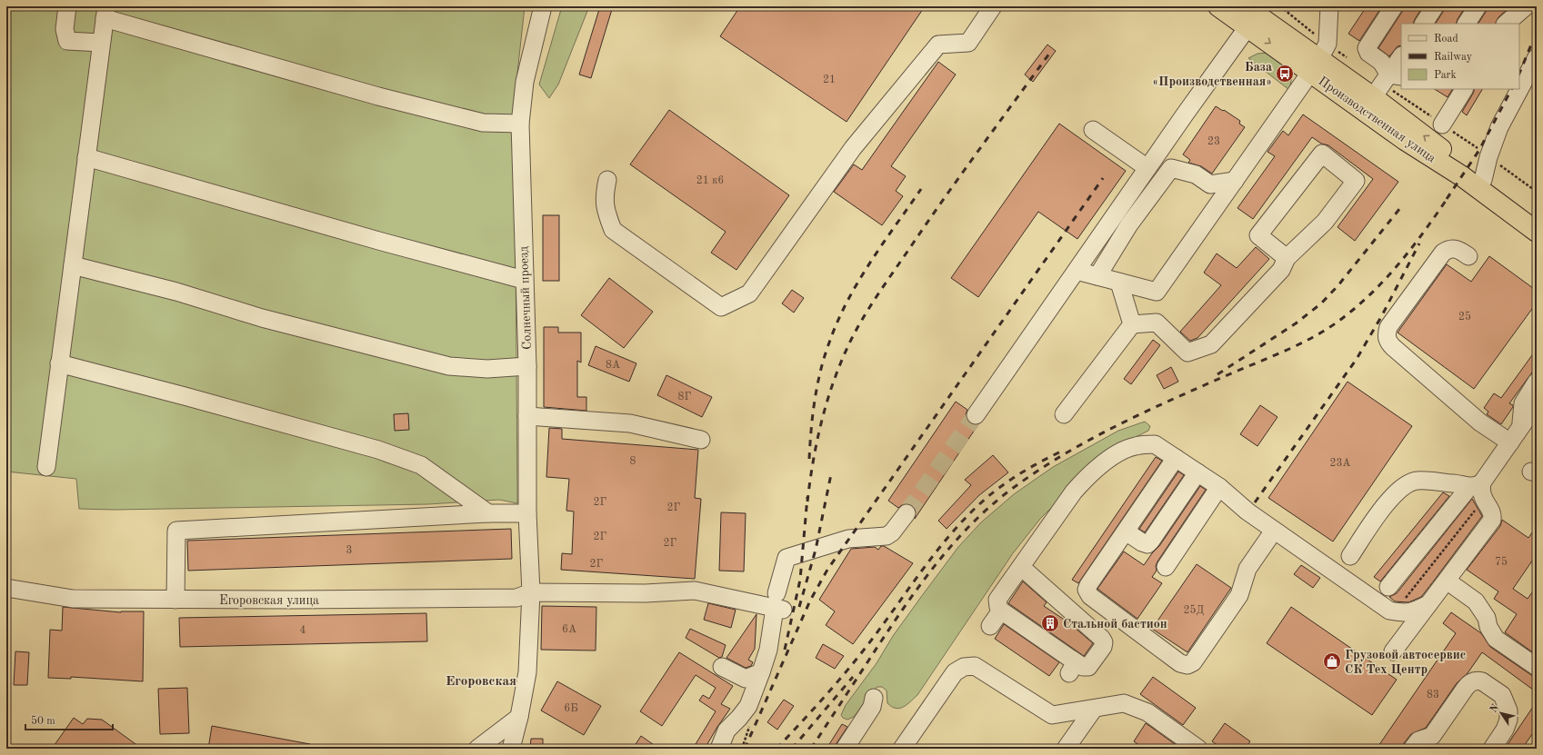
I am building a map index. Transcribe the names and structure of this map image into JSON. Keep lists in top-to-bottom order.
{
  "streets": {
    "highway": ["Производственная улица"],
    "street": ["Солнечный проезд", "Егоровская улица"]
  },
  "crossings": [
    ["Солнечный проезд", "Егоровская улица"]
  ],
  "districts": ["Егоровская"],
  "places": {
    "bus stop": ["База «Производственная»"],
    "building": ["Стальной бастион"],
    "shop": ["Грузовой автосервис СК Тех Центр"]
  },
  "house_numbers": [
    "21",
    "23",
    "21 к6",
    "25",
    "8А",
    "8Г",
    "8",
    "23А",
    "2Г",
    "2Г",
    "2Г",
    "2Г",
    "3",
    "75",
    "2Г",
    "25Д",
    "6А",
    "4",
    "83",
    "6Б"
  ],
  "legend": ["Road", "Railway", "Park"],
  "scale_bar": "50 m",
  "north": "top left"
}
